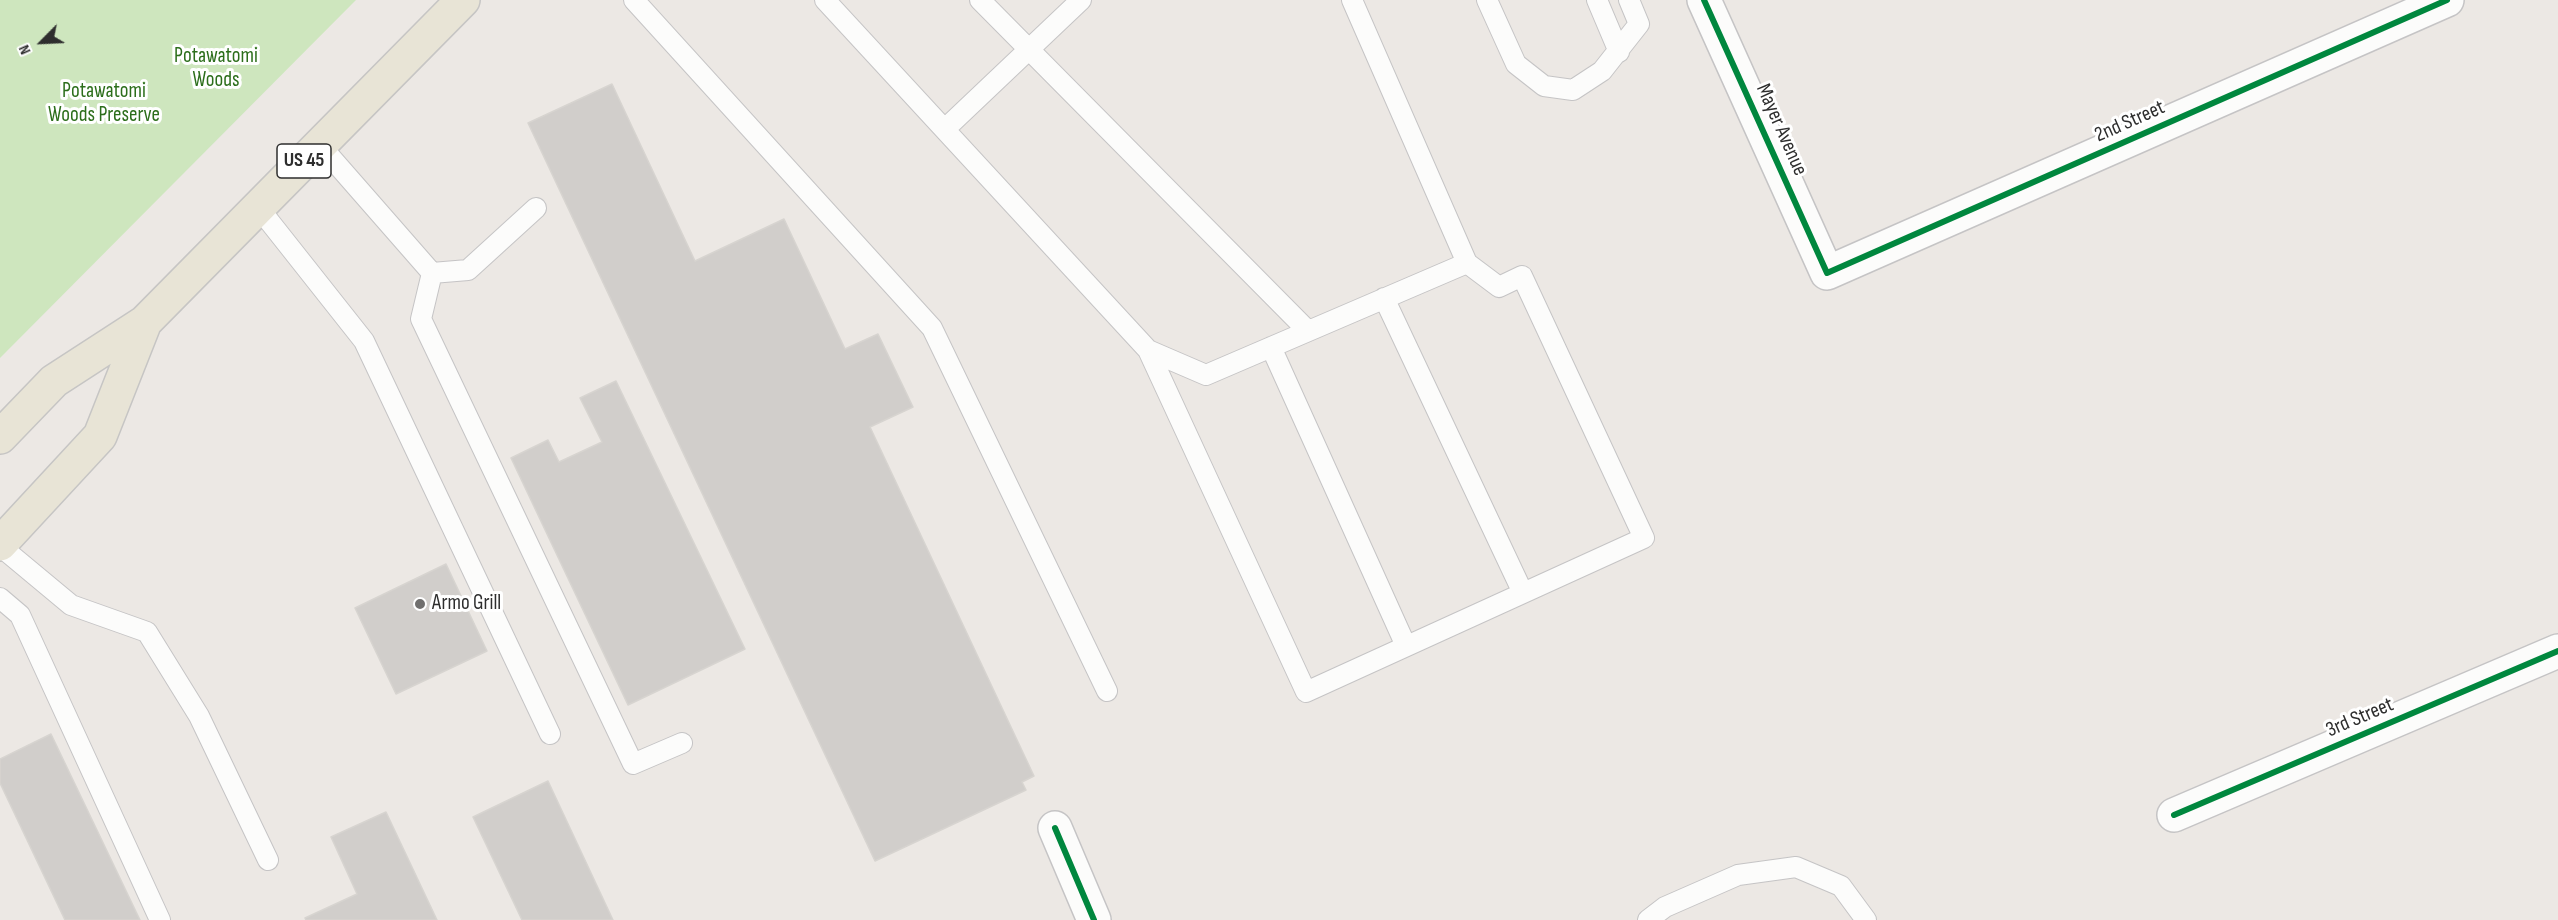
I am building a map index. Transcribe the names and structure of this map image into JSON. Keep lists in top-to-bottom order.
{
  "streets": {
    "main road": ["US 45"],
    "street": ["2nd Street", "Mayer Avenue", "3rd Street"]
  },
  "crossings": [
    ["2nd Street", "Mayer Avenue"]
  ],
  "parks": ["Potawatomi Woods", "Potawatomi Woods Preserve"],
  "places": ["Armo Grill"],
  "north": "bottom left"
}
